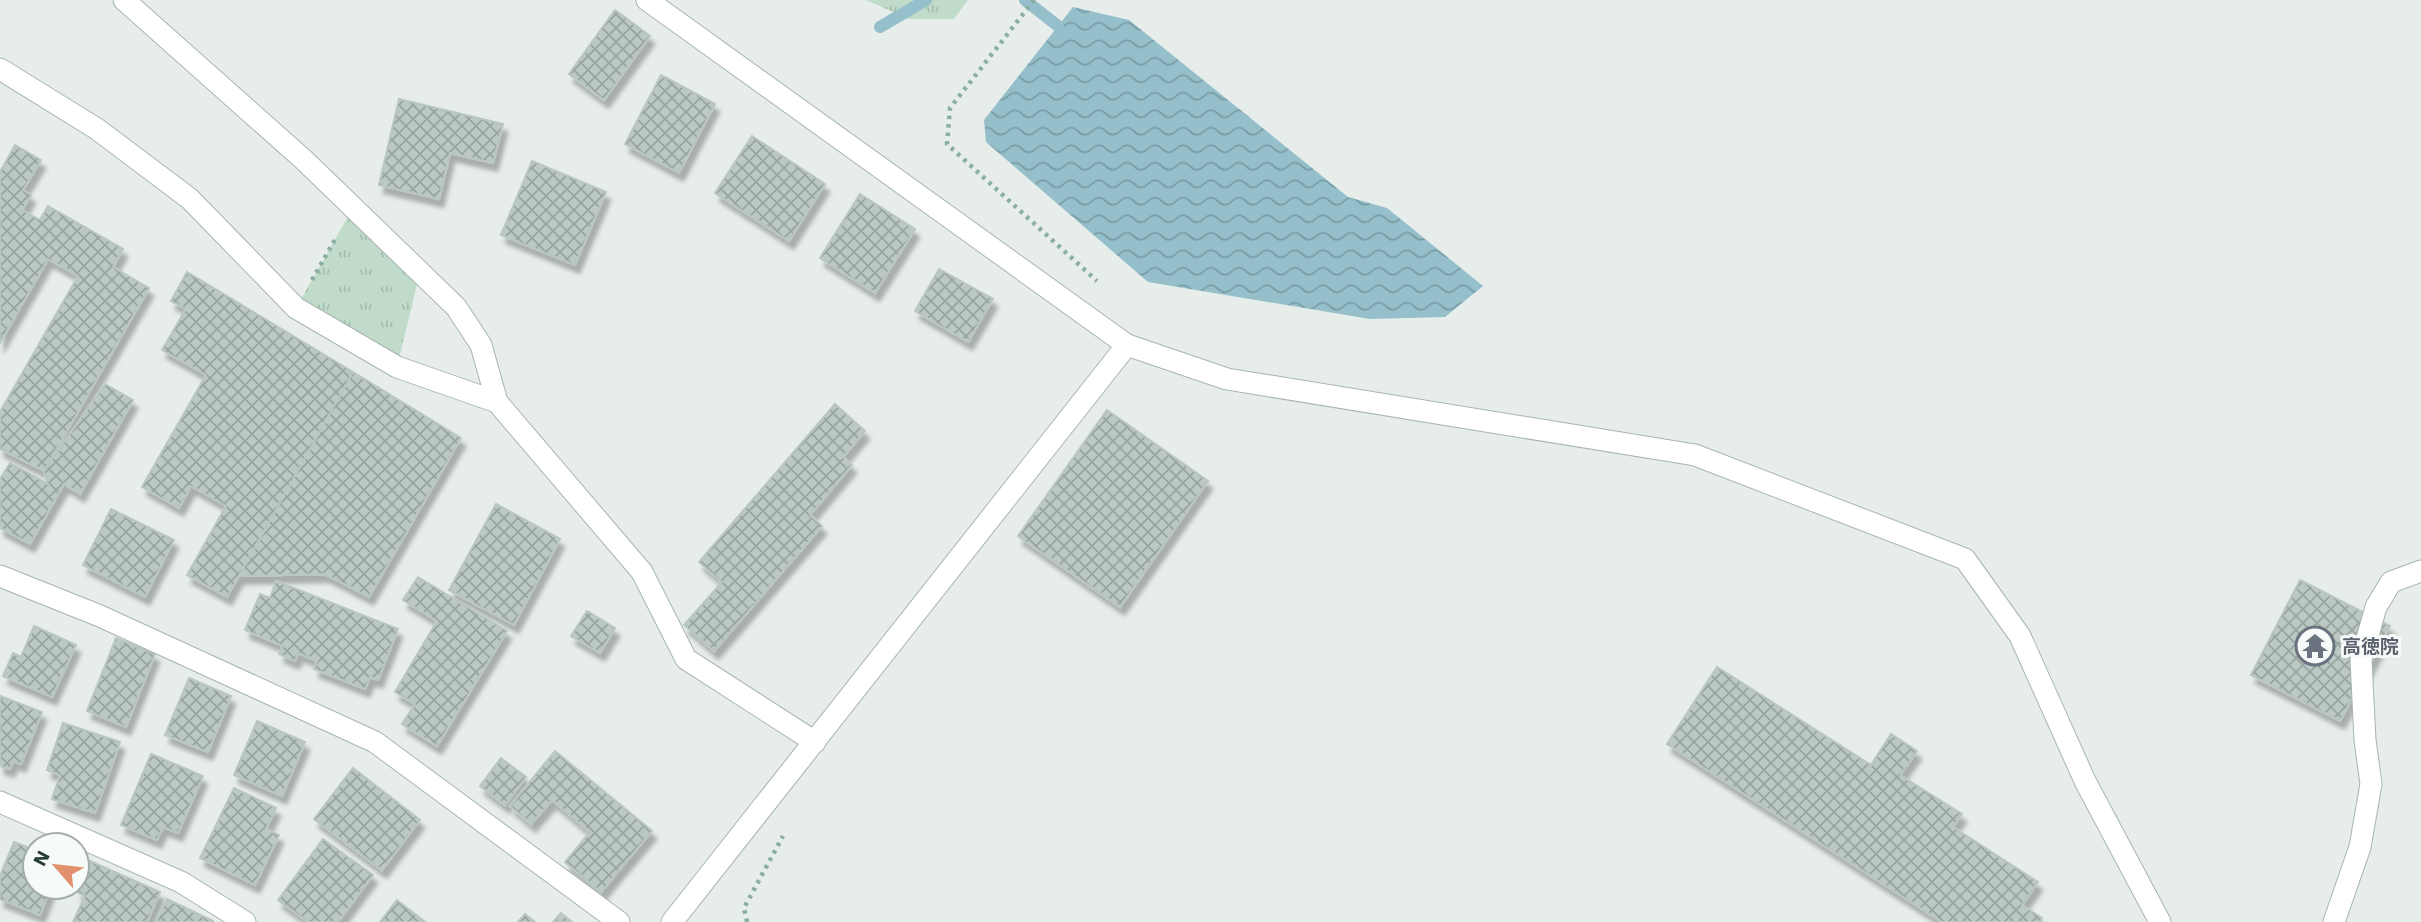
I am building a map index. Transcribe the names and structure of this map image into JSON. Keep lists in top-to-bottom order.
{
  "places": {
    "temple": ["高徳院"]
  },
  "north": "top left"
}
